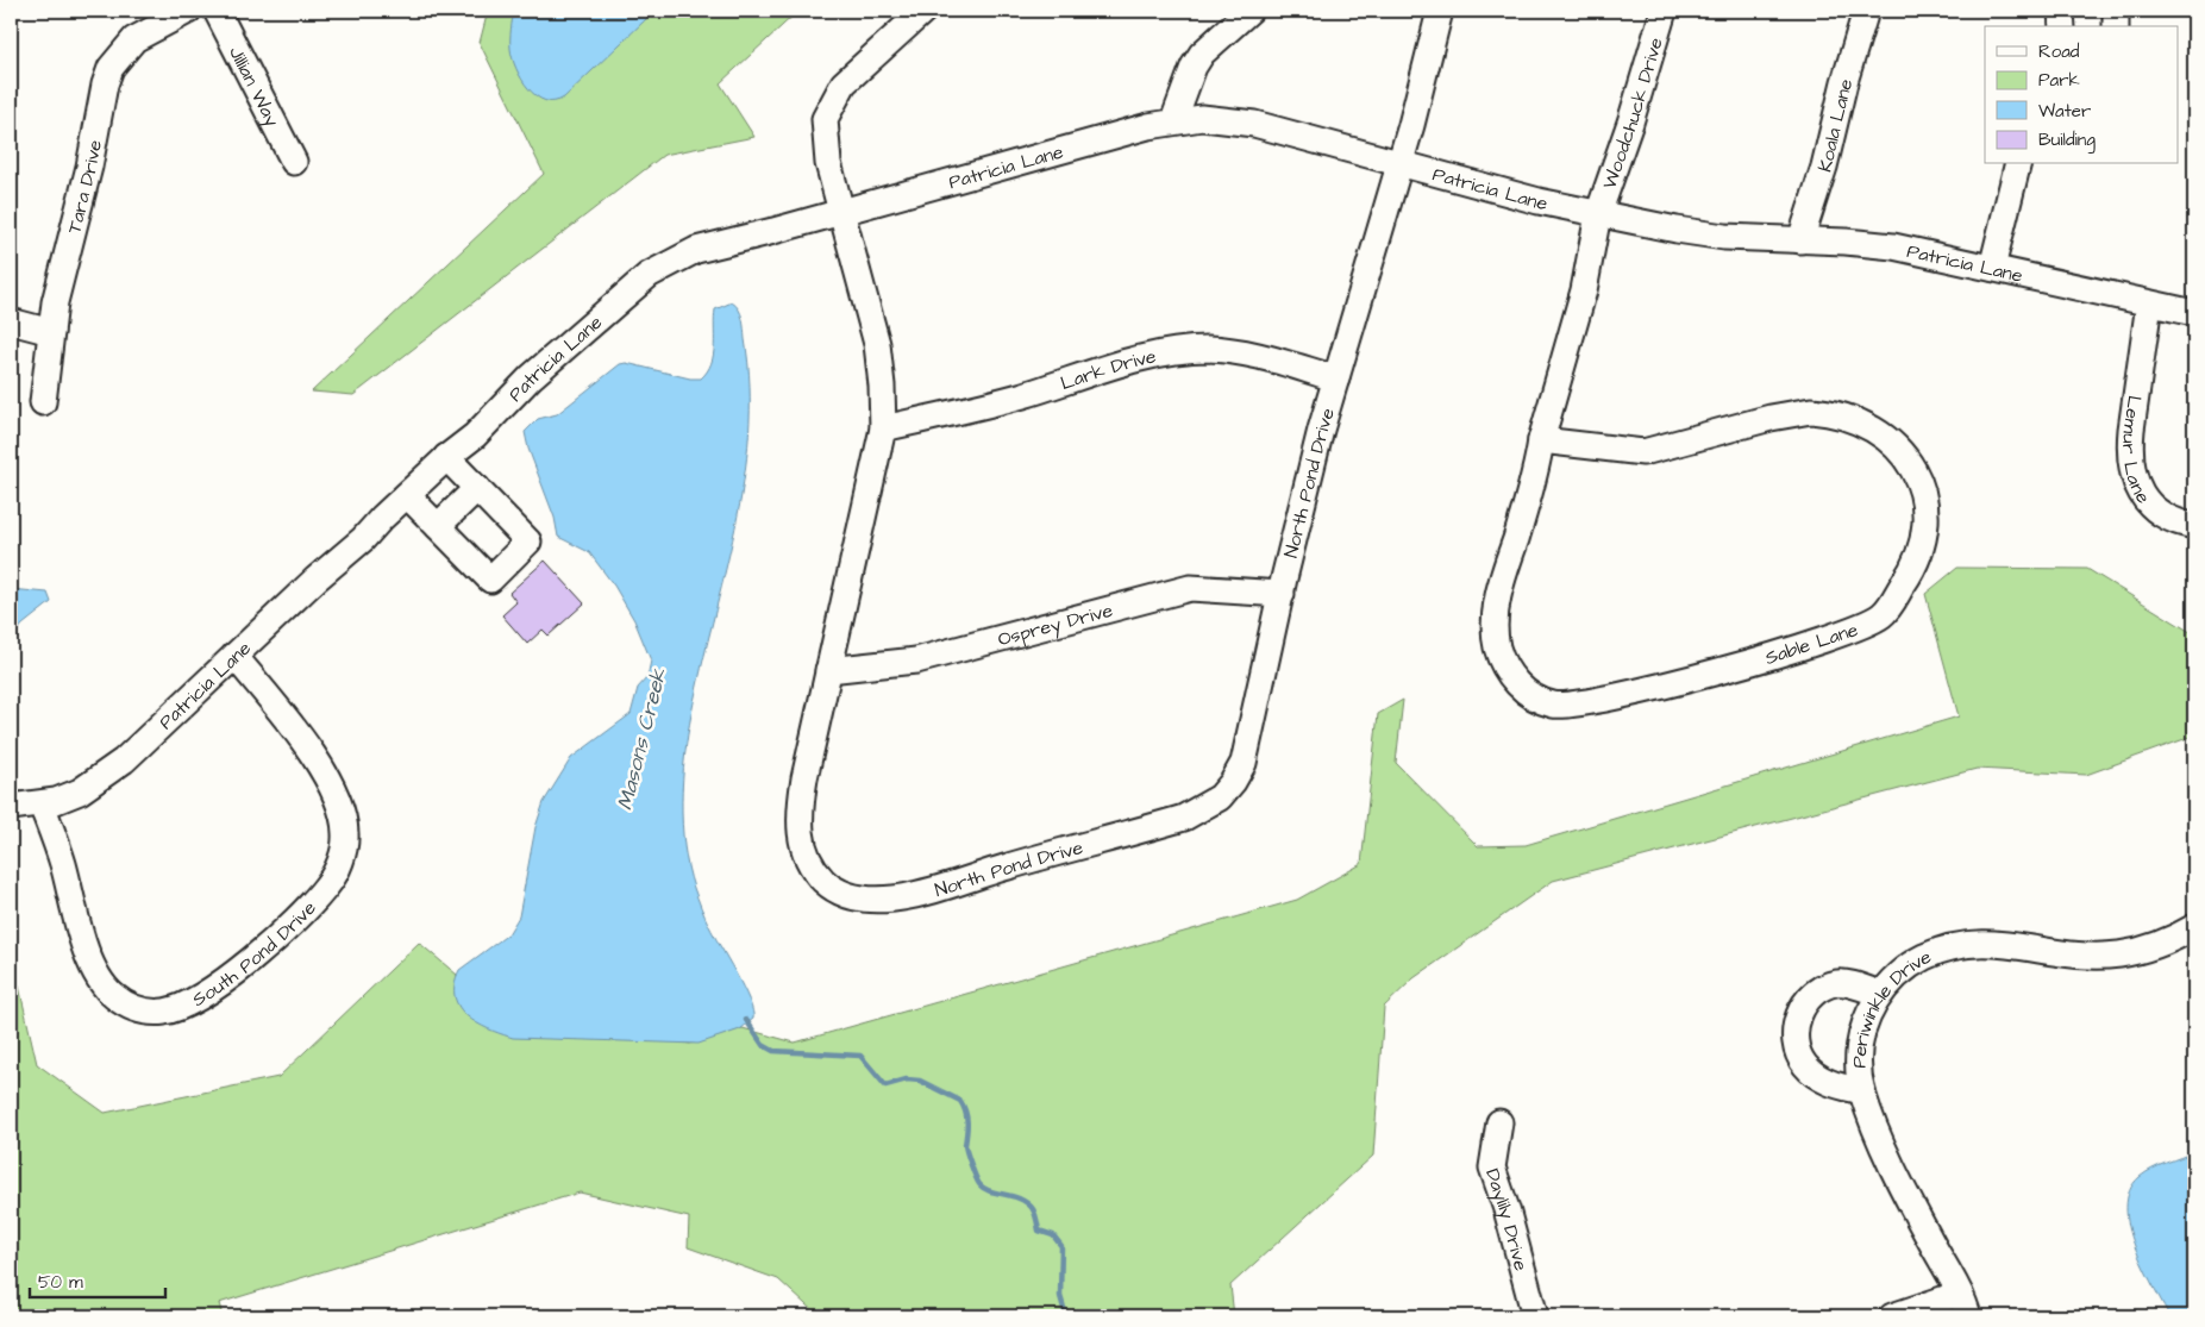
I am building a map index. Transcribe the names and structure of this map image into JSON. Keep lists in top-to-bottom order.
{
  "streets": {
    "street": [
      "Jillian Way",
      "Woodchuck Drive",
      "Koala Lane",
      "Patricia Lane",
      "Tara Drive",
      "Lark Drive",
      "Lemur Lane",
      "North Pond Drive",
      "Osprey Drive",
      "Sable Lane",
      "South Pond Drive",
      "Periwinkle Drive",
      "Daylily Drive"
    ]
  },
  "crossings": [
    ["Woodchuck Drive", "Patricia Lane"],
    ["Woodchuck Drive", "Sable Lane"],
    ["Koala Lane", "Patricia Lane"],
    ["Patricia Lane", "Lemur Lane"],
    ["Patricia Lane", "North Pond Drive"],
    ["Patricia Lane", "Sable Lane"],
    ["Patricia Lane", "South Pond Drive"],
    ["Lark Drive", "North Pond Drive"],
    ["North Pond Drive", "Osprey Drive"]
  ],
  "water": ["Masons Creek"],
  "legend": [
    "Road",
    "Park",
    "Water",
    "Building"
  ],
  "scale_bar": "50 m"
}
